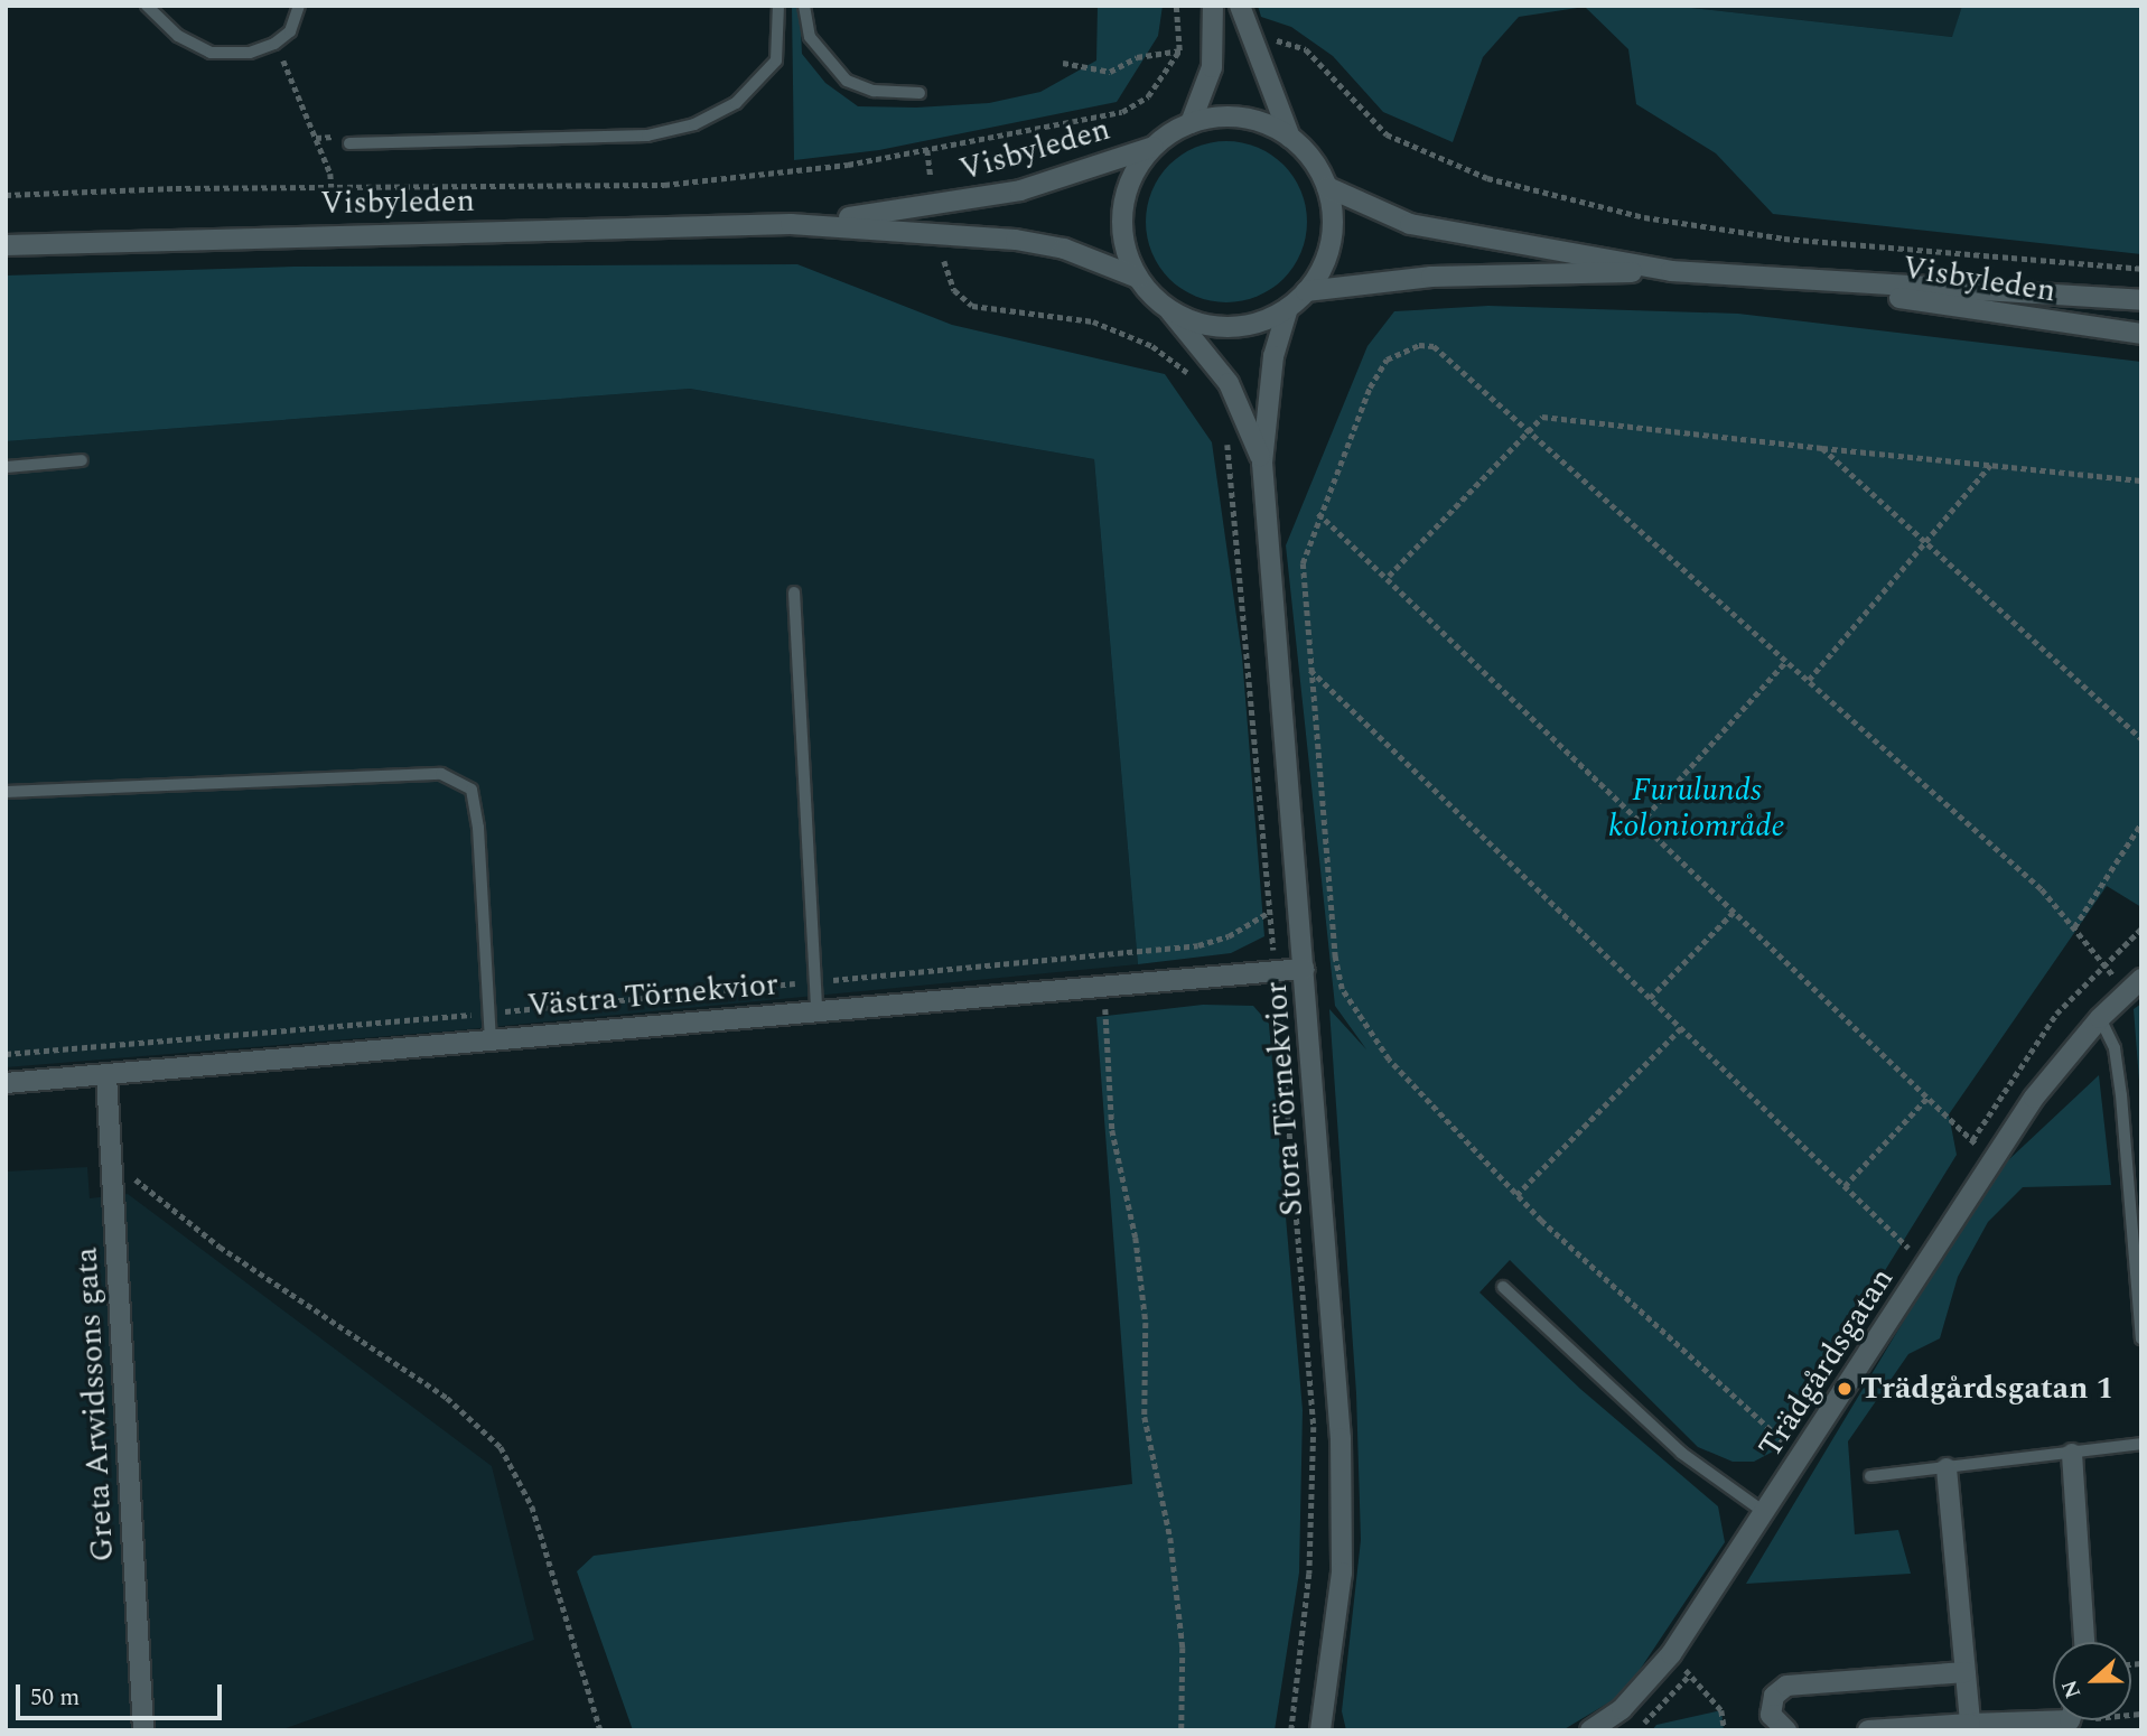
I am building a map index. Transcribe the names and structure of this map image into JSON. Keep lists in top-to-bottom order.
{
  "streets": {
    "street": [
      "Visbyleden",
      "Västra Törnekvior",
      "Stora Törnekvior",
      "Trädgårdsgatan",
      "Greta Arwidssons gata"
    ]
  },
  "crossings": [
    ["Västra Törnekvior", "Stora Törnekvior"],
    ["Västra Törnekvior", "Greta Arwidssons gata"]
  ],
  "parks": ["Furulunds koloniområde"],
  "places": ["Trädgårdsgatan 1"],
  "scale_bar": "50 m",
  "north": "left"
}
